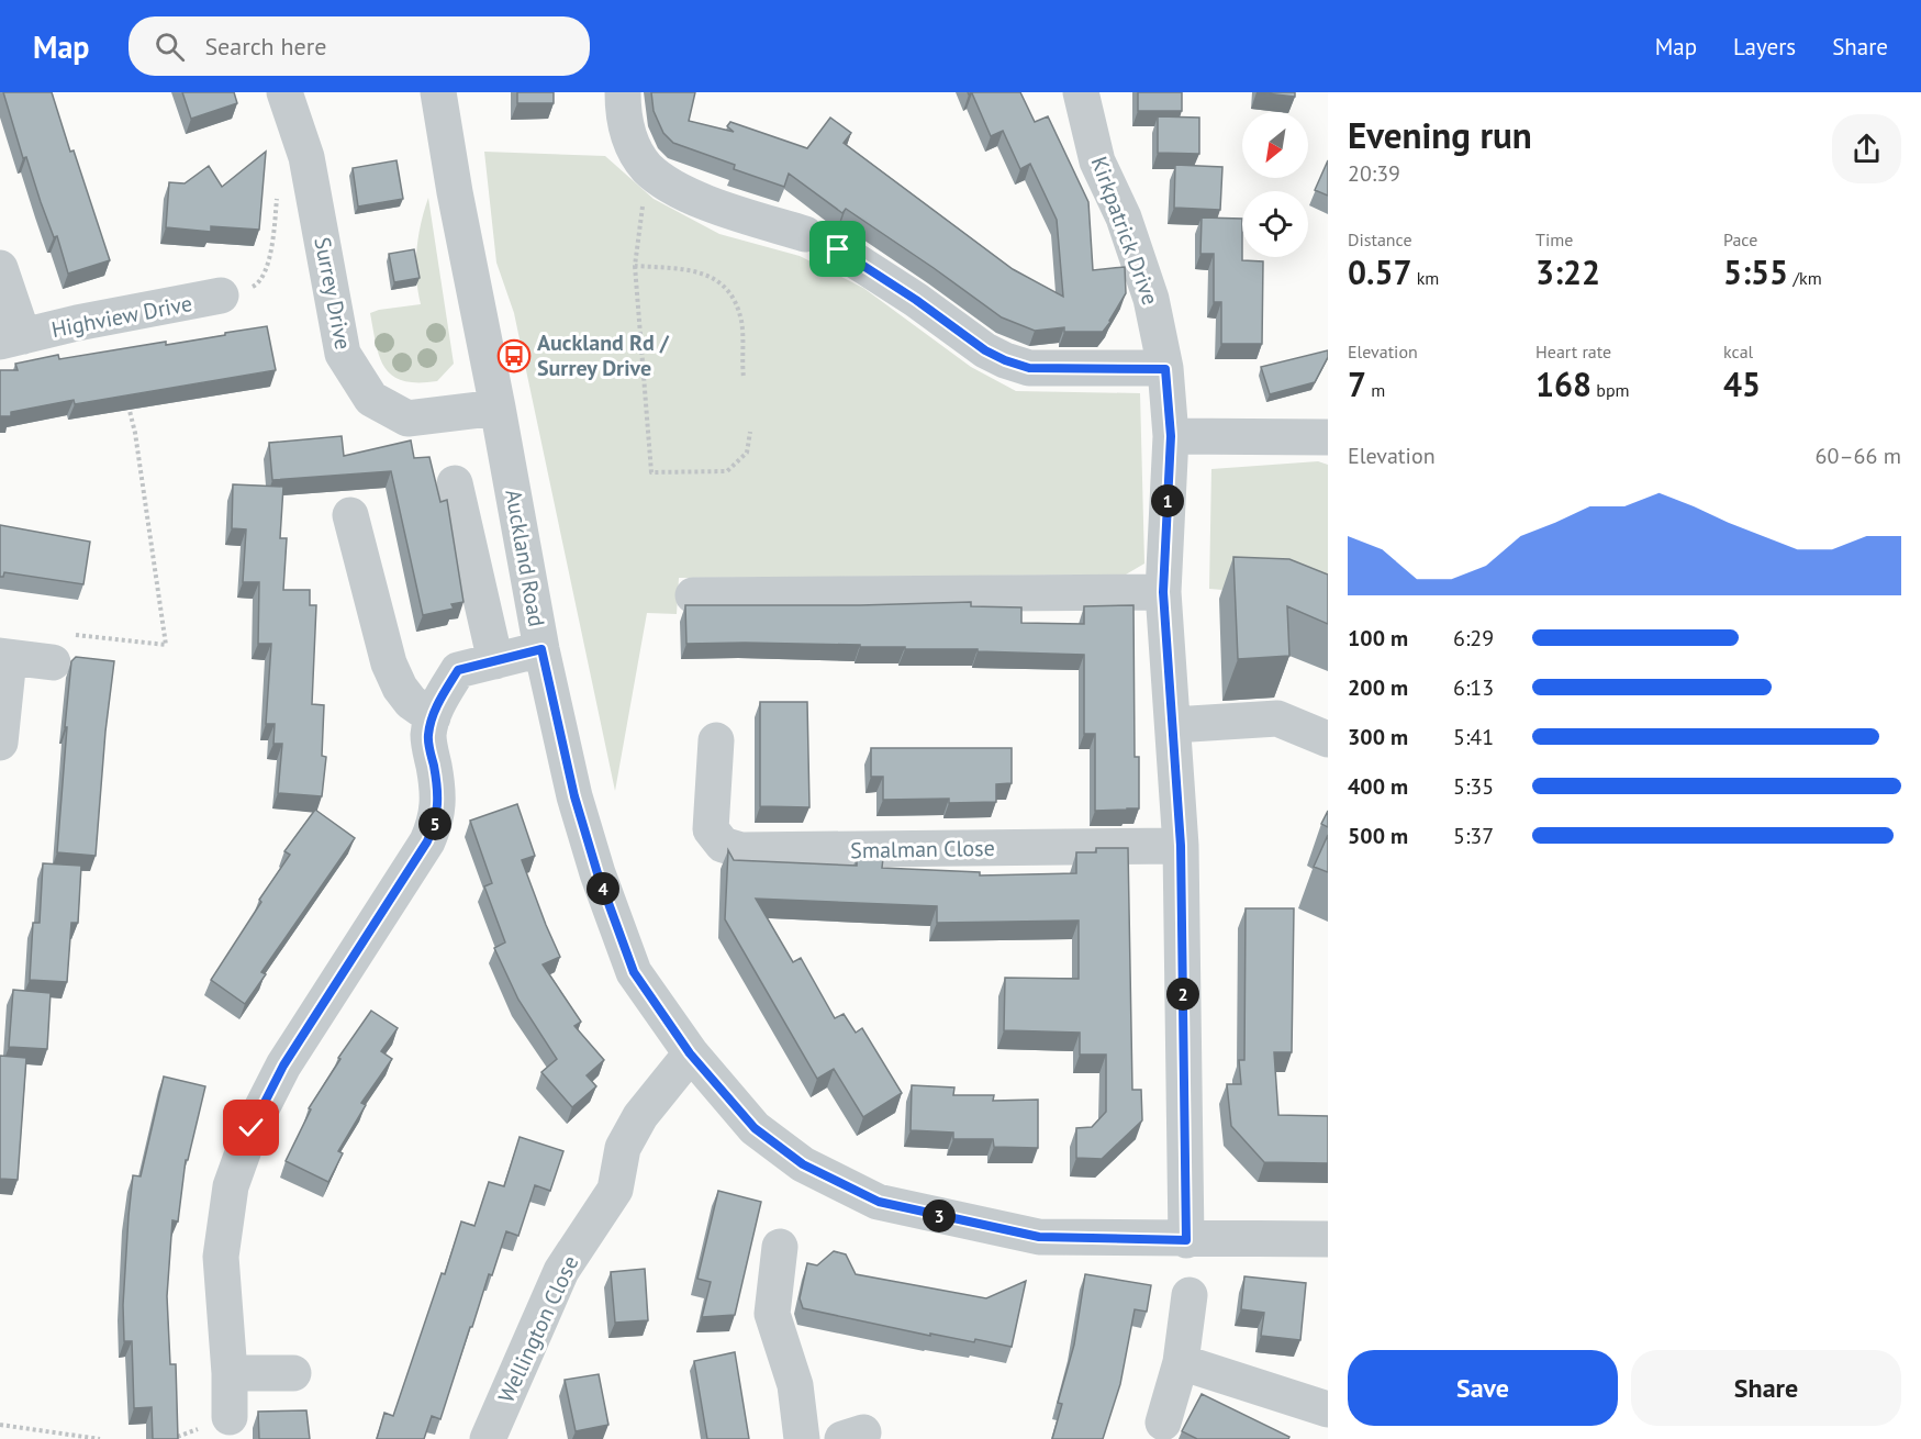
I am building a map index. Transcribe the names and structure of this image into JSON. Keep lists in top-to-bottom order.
{
  "streets": {
    "street": [
      "Kirkpatrick Drive",
      "Surrey Drive",
      "Highview Drive",
      "Auckland Road",
      "Smalman Close",
      "Wellington Close"
    ]
  },
  "crossings": [
    ["Kirkpatrick Drive", "Auckland Road"],
    ["Kirkpatrick Drive", "Smalman Close"],
    ["Surrey Drive", "Auckland Road"],
    ["Auckland Road", "Wellington Close"]
  ],
  "places": {
    "bus stop": ["Auckland Rd / Surrey Drive"]
  },
  "north": "bottom left",
  "page": {
    "header": "Map",
    "search": "Search here",
    "nav": ["Map", "Layers", "Share"],
    "heading": ["Evening run", "20:39"],
    "stats": [
      ["Distance", "0.57 km"],
      ["Time", "3:22"],
      ["Pace", "5:55 /km"],
      ["Elevation", "7 m"],
      ["Heart rate", "168 bpm"],
      ["kcal", "45"]
    ],
    "chart": ["Elevation", "60–66 m"],
    "pins": [
      "1",
      "5",
      "4",
      "2",
      "3"
    ],
    "list": [
      {
        "name": "100 m",
        "note": "6:29"
      },
      {
        "name": "200 m",
        "note": "6:13"
      },
      {
        "name": "300 m",
        "note": "5:41"
      },
      {
        "name": "400 m",
        "note": "5:35"
      },
      {
        "name": "500 m",
        "note": "5:37"
      }
    ],
    "buttons": ["Save", "Share"]
  }
}
